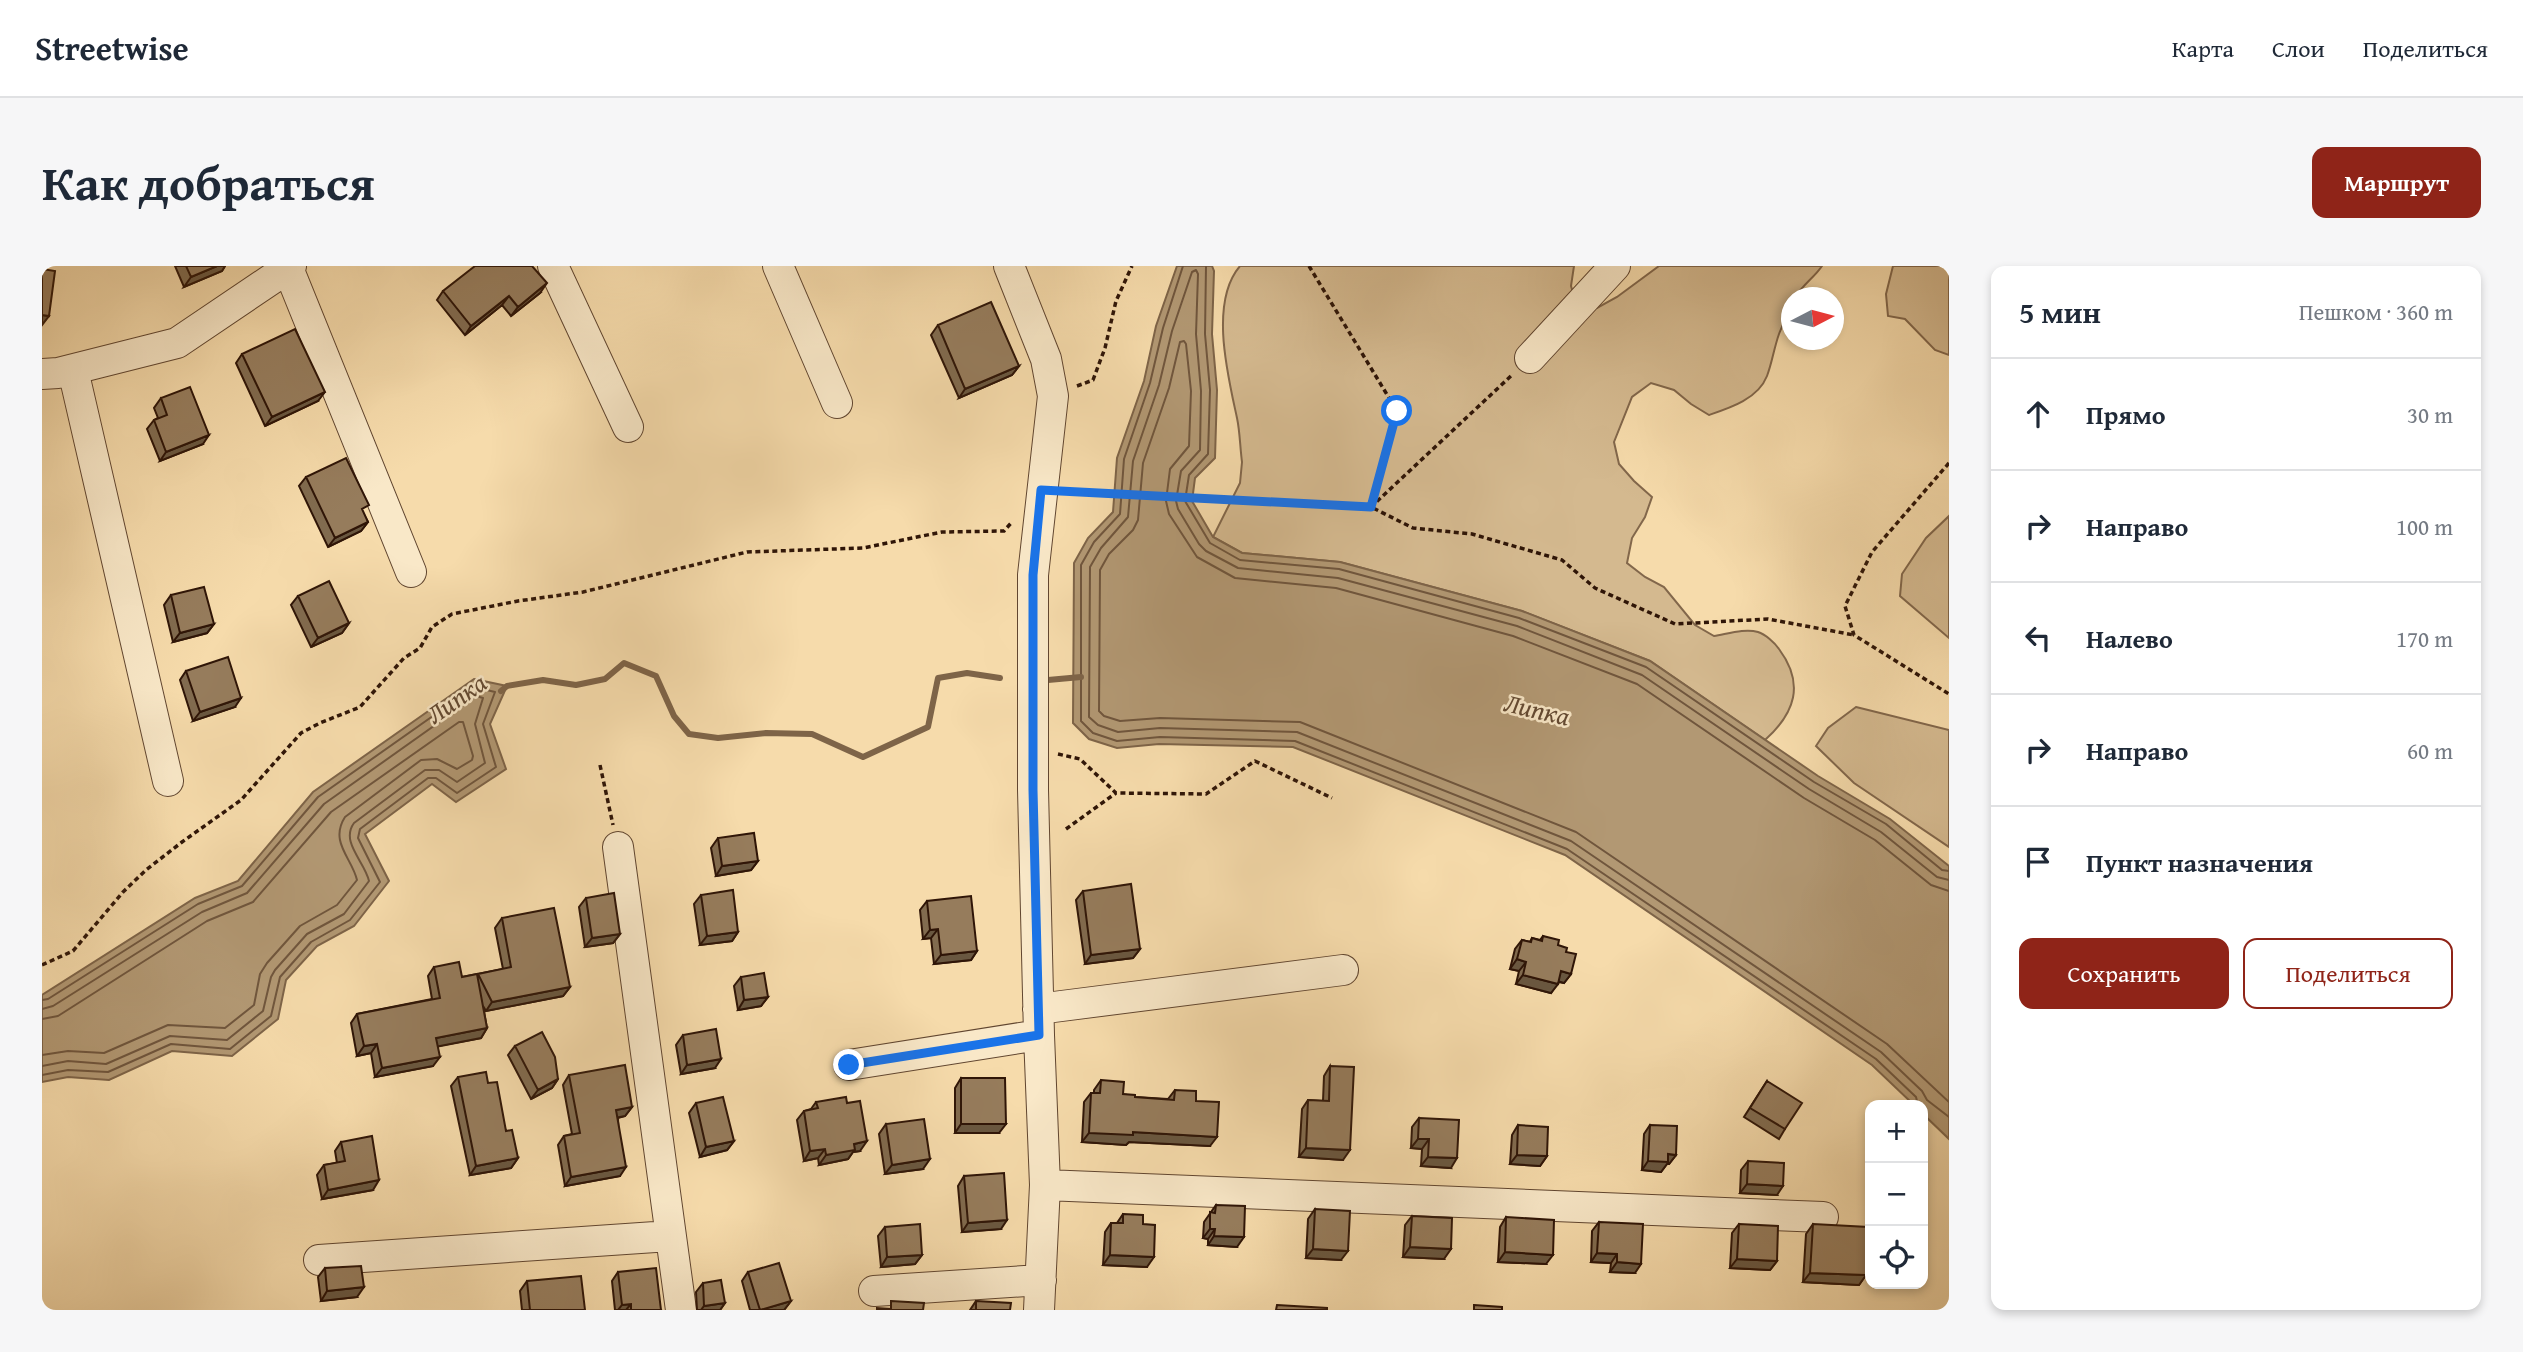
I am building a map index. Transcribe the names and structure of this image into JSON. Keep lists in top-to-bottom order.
{
  "water": ["Липка"],
  "north": "right",
  "page": {
    "header": "Streetwise",
    "nav": ["Карта", "Слои", "Поделиться"],
    "title": "Как добраться",
    "buttons": [
      "Маршрут",
      ["Сохранить", "Поделиться"]
    ],
    "heading": ["5 мин", "Пешком · 360 m"],
    "list": [
      ["Прямо", "30 m"],
      ["Направо", "100 m"],
      ["Налево", "170 m"],
      ["Направо", "60 m"],
      "Пункт назначения"
    ],
    "map_buttons": ["+", "−"]
  }
}
